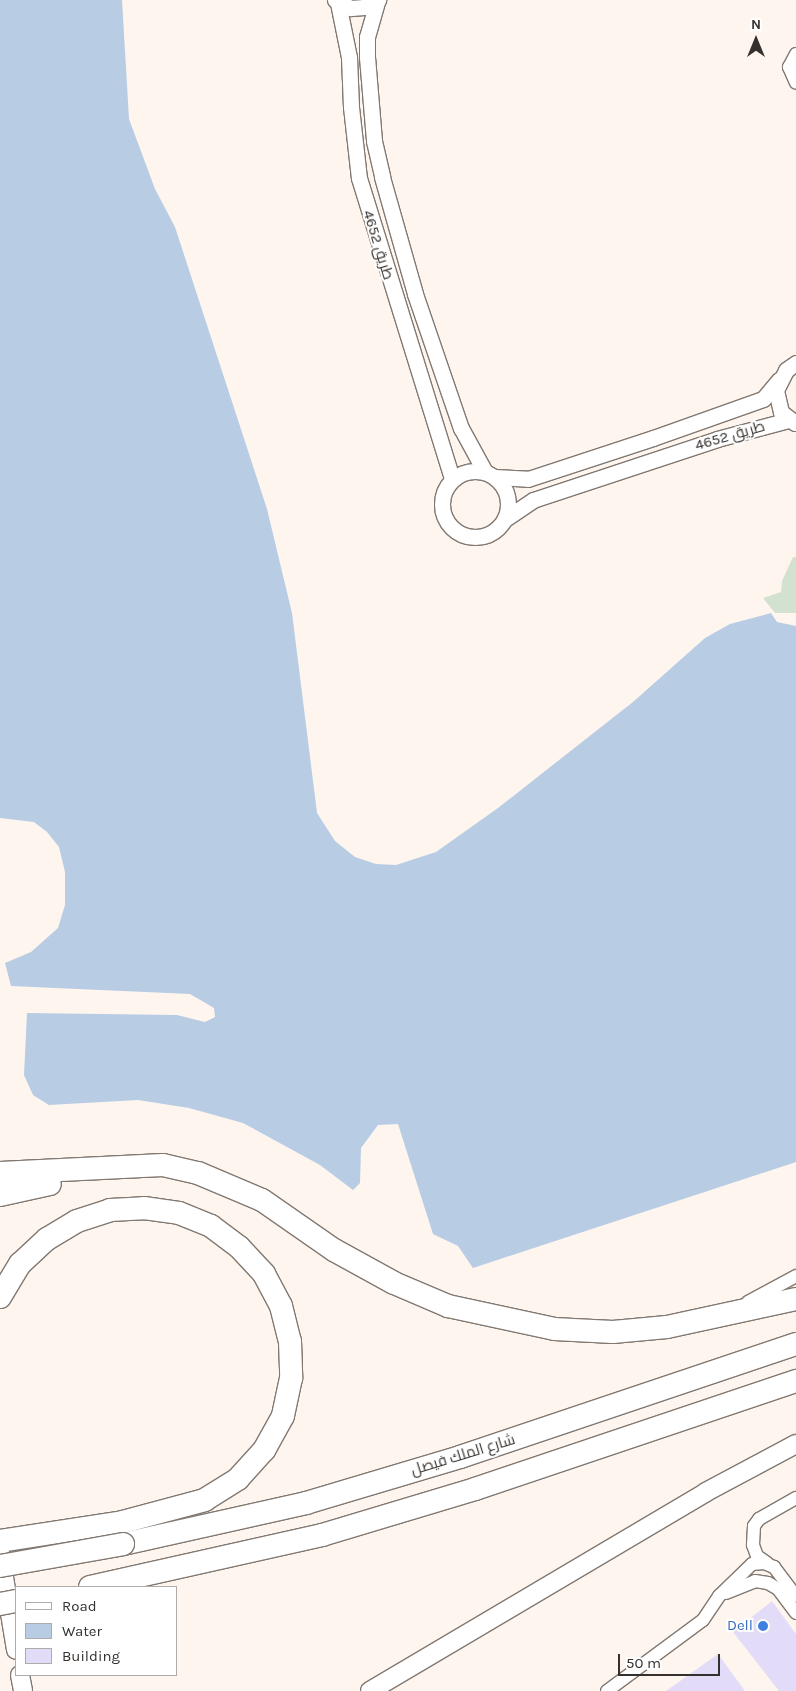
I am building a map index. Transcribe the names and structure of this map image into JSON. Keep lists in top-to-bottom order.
{
  "streets": {
    "highway": ["شارع الملك فيصل"],
    "street": ["طريق 4652"]
  },
  "places": ["Dell"],
  "legend": ["Road", "Water", "Building"],
  "scale_bar": "50 m",
  "north": "top"
}
